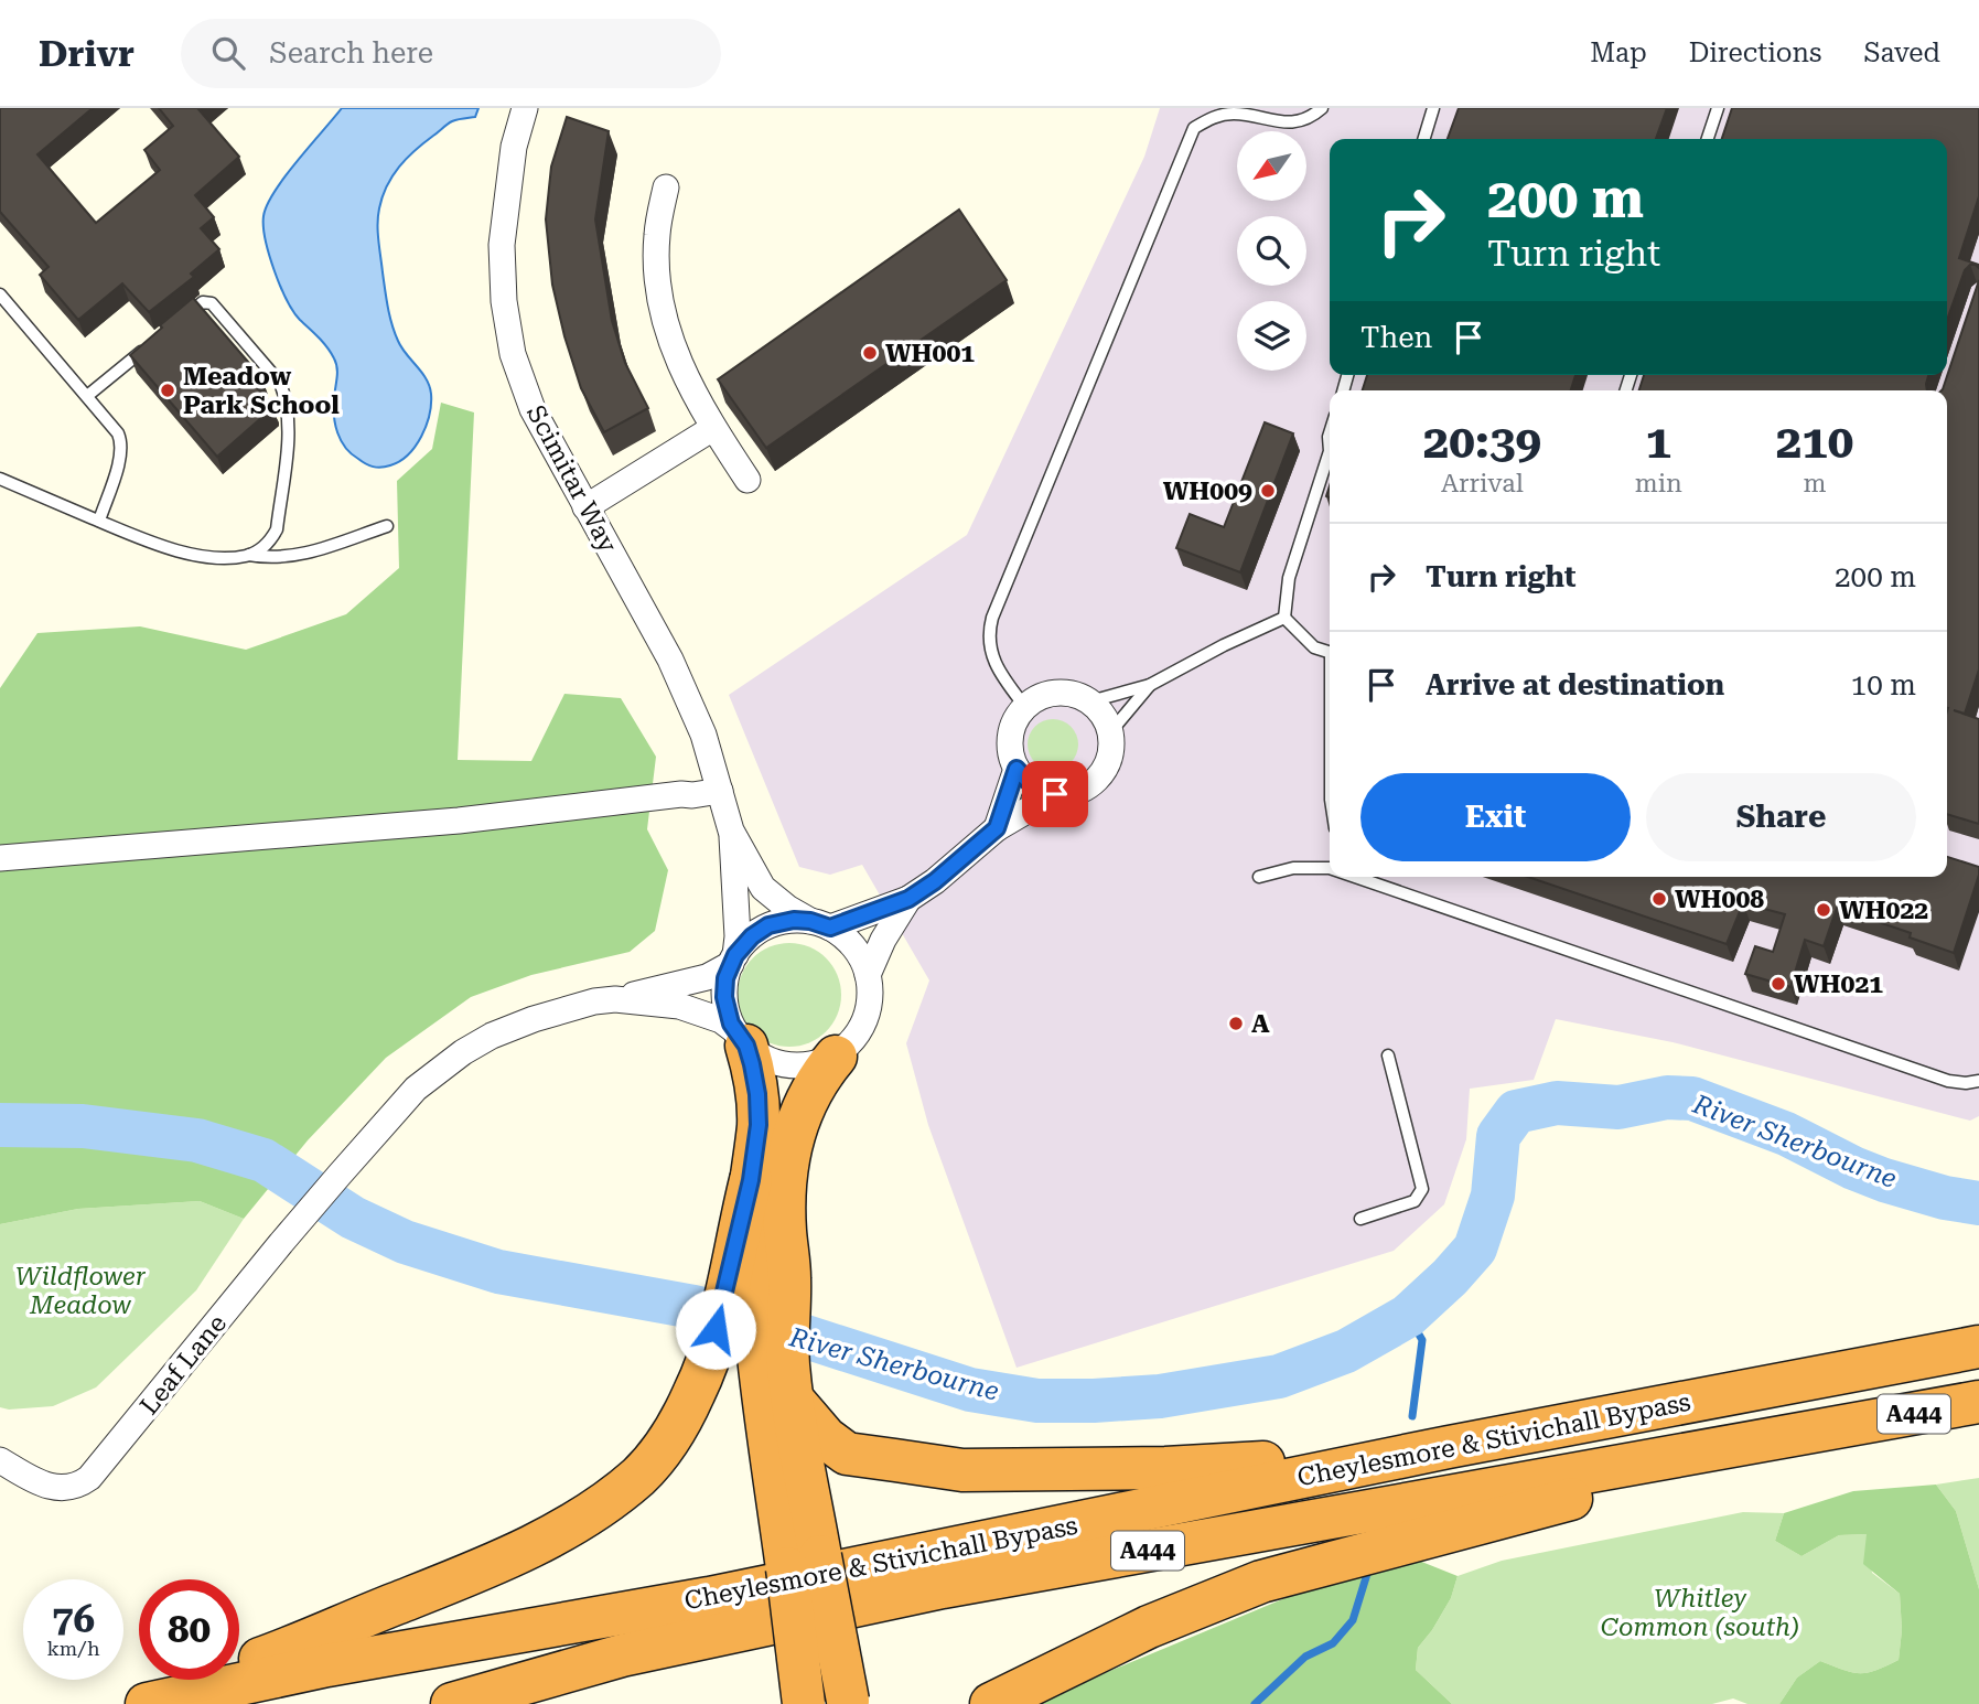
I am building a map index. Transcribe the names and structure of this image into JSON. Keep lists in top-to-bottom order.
{
  "streets": {
    "highway": ["A444", "Cheylesmore & Stivichall Bypass"],
    "street": ["Scimitar Way", "Leaf Lane"]
  },
  "water": ["River Sherbourne"],
  "parks": ["Wildflower Meadow", "Whitley Common (south)"],
  "places": [
    "WH001",
    "Meadow Park School",
    "WH009",
    "WH008",
    "WH022",
    "WH021",
    "A"
  ],
  "north": "bottom left",
  "page": {
    "header": "Drivr",
    "search": "Search here",
    "nav": ["Map", "Directions", "Saved"],
    "turn": ["200 m", "Turn right"],
    "then": "Then",
    "eta": [
      "20:39",
      "Arrival",
      "1",
      "min",
      "210",
      "m"
    ],
    "list": [
      {
        "name": "Turn right",
        "value": "200 m"
      },
      {
        "name": "Arrive at destination",
        "value": "10 m"
      }
    ],
    "buttons": ["Exit", "Share"],
    "speed": "76 km/h",
    "limit": "80"
  }
}
